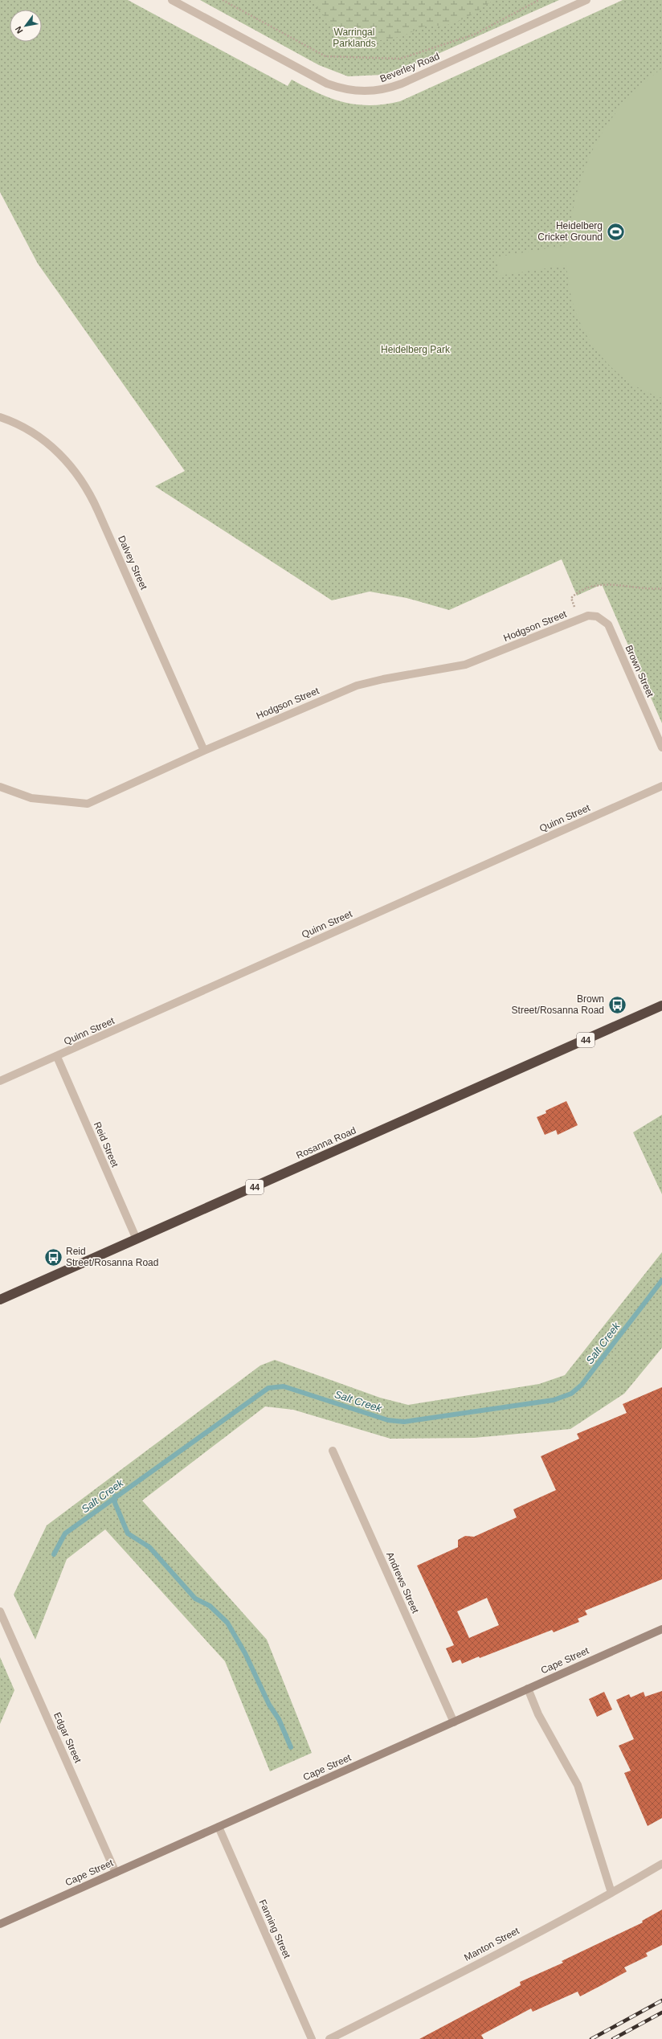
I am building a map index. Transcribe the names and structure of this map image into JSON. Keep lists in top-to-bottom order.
{
  "streets": {
    "highway": ["44", "Rosanna Road"],
    "street": [
      "Beverley Road",
      "Dalvey Street",
      "Hodgson Street",
      "Brown Street",
      "Quinn Street",
      "Reid Street",
      "Andrews Street",
      "Cape Street",
      "Edgar Street",
      "Fanning Street",
      "Manton Street"
    ]
  },
  "crossings": [
    ["Dalvey Street", "Hodgson Street"],
    ["Hodgson Street", "Brown Street"],
    ["Quinn Street", "Reid Street"],
    ["Rosanna Road", "Reid Street"],
    ["Andrews Street", "Cape Street"],
    ["Cape Street", "Edgar Street"],
    ["Cape Street", "Fanning Street"]
  ],
  "water": ["Salt Creek"],
  "parks": ["Warringal Parklands", "Heidelberg Park"],
  "places": {
    "sports": ["Heidelberg Cricket Ground"],
    "bus stop": ["Brown Street/Rosanna Road", "Reid Street/Rosanna Road"]
  },
  "north": "bottom left"
}
